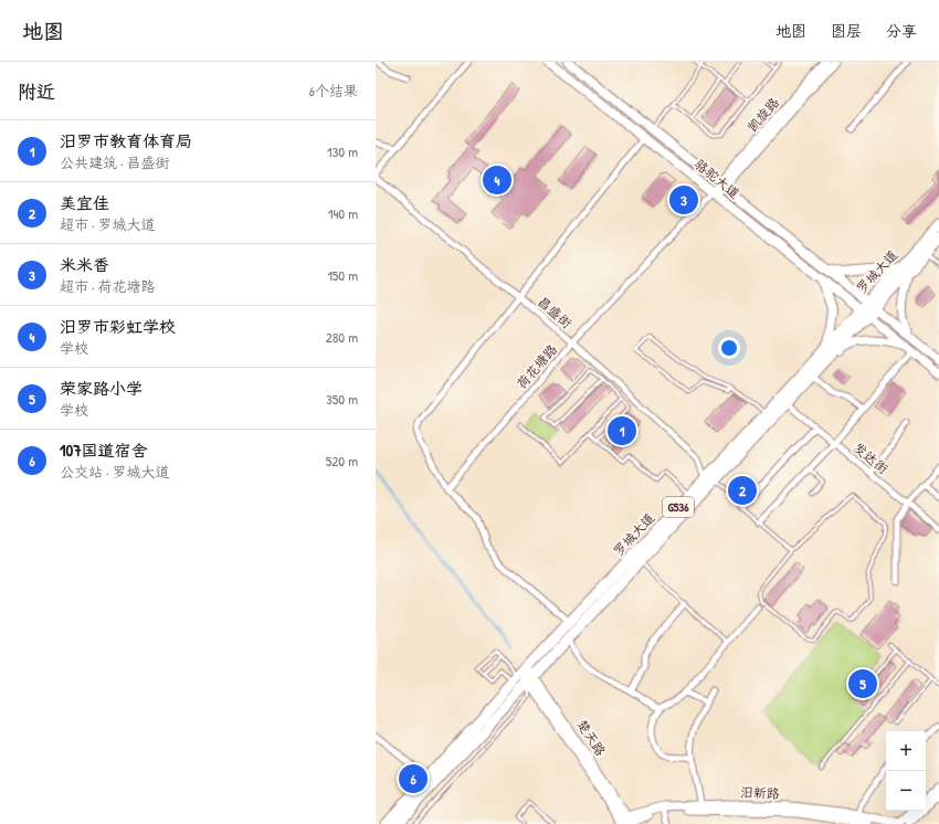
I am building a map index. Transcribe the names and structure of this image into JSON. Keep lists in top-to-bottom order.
{
  "streets": {
    "highway": ["罗城大道", "G536"],
    "main road": ["骆驼大道"],
    "street": [
      "凯旋路",
      "昌盛街",
      "荷花塘路",
      "发达街",
      "楚天路",
      "汨新路"
    ]
  },
  "crossings": [
    ["凯旋路", "骆驼大道"],
    ["凯旋路", "荷花塘路"],
    ["骆驼大道", "罗城大道"],
    ["骆驼大道", "荷花塘路"],
    ["罗城大道", "昌盛街"],
    ["罗城大道", "楚天路"],
    ["昌盛街", "荷花塘路"],
    ["楚天路", "汨新路"]
  ],
  "page": {
    "header": "地图",
    "nav": ["地图", "图层", "分享"],
    "heading": ["附近", "6个结果"],
    "list": [
      {
        "mark": "1",
        "name": "汨罗市教育体育局",
        "note": "公共建筑 · 昌盛街",
        "value": "130 m"
      },
      {
        "mark": "2",
        "name": "美宜佳",
        "note": "超市 · 罗城大道",
        "value": "140 m"
      },
      {
        "mark": "3",
        "name": "米米香",
        "note": "超市 · 荷花塘路",
        "value": "150 m"
      },
      {
        "mark": "4",
        "name": "汨罗市彩虹学校",
        "note": "学校",
        "value": "280 m"
      },
      {
        "mark": "5",
        "name": "荣家路小学",
        "note": "学校",
        "value": "350 m"
      },
      {
        "mark": "6",
        "name": "107国道宿舍",
        "note": "公交站 · 罗城大道",
        "value": "520 m"
      }
    ],
    "pins": [
      "4",
      "3",
      "1",
      "2",
      "5",
      "6"
    ],
    "map_buttons": ["+", "−"]
  }
}
